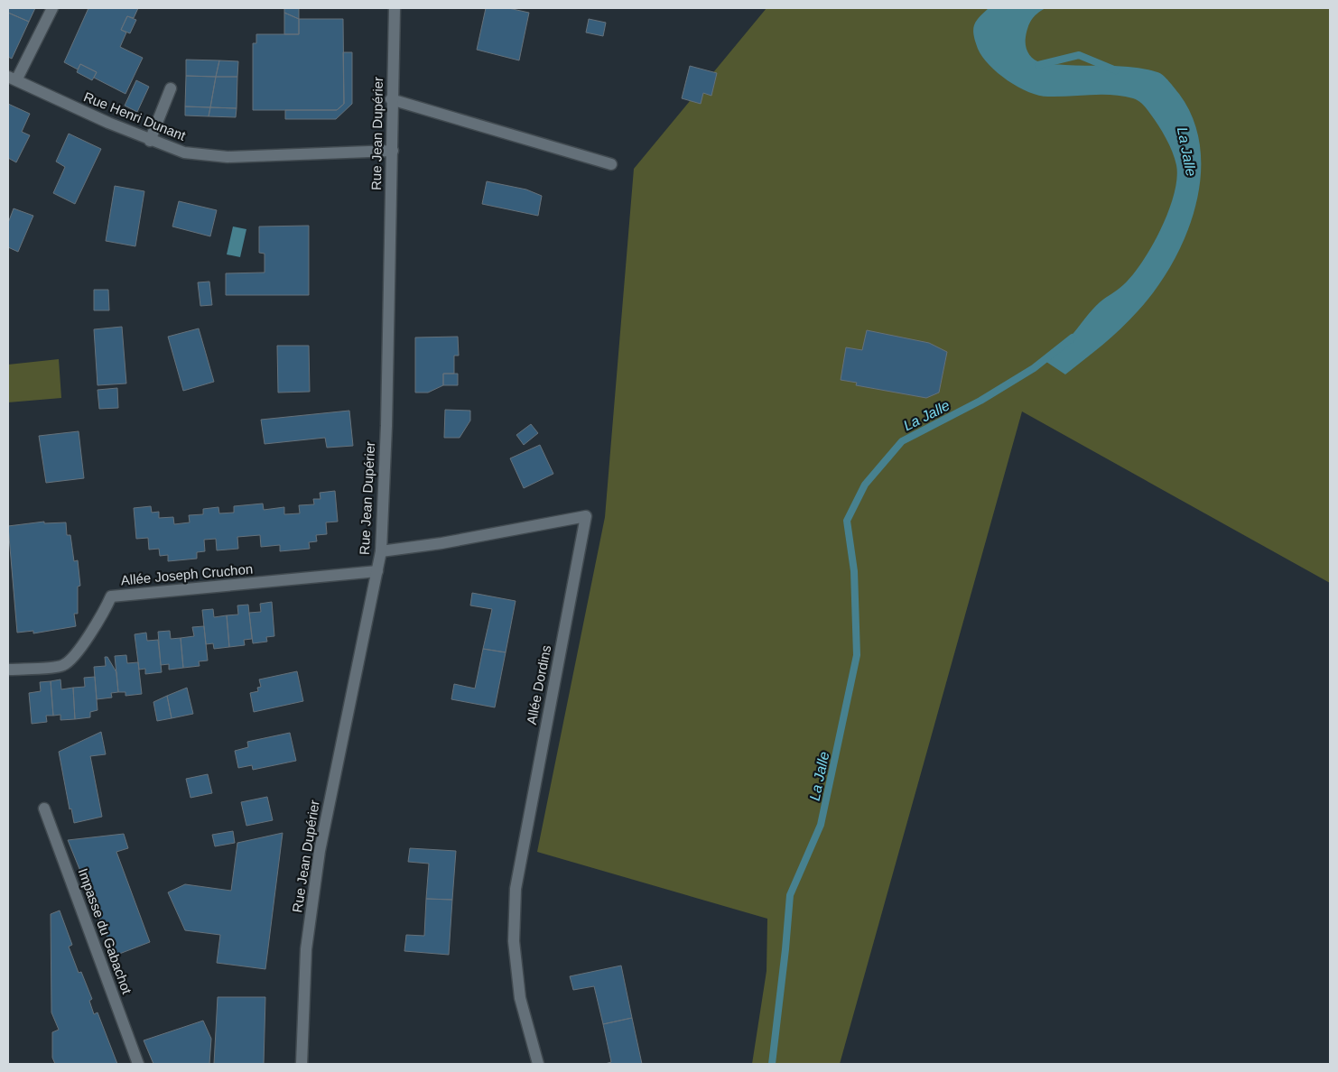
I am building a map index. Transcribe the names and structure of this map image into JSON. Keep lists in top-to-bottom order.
{
  "streets": {
    "street": [
      "Rue Henri Dunant",
      "Rue Jean Dupérier",
      "Allée Joseph Cruchon",
      "Allée Dordins",
      "Impasse du Gabachot"
    ]
  },
  "crossings": [
    ["Rue Henri Dunant", "Rue Jean Dupérier"],
    ["Rue Jean Dupérier", "Allée Joseph Cruchon"],
    ["Rue Jean Dupérier", "Allée Dordins"]
  ],
  "water": ["La Jalle"]
}
